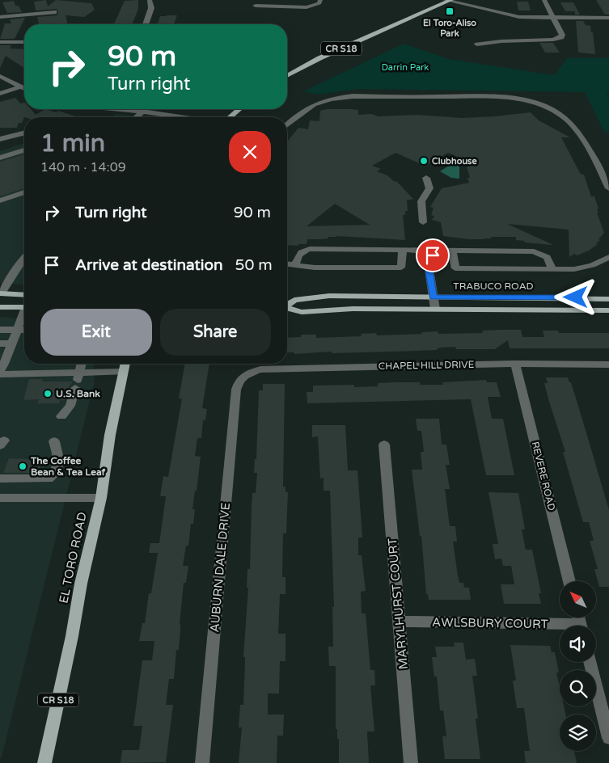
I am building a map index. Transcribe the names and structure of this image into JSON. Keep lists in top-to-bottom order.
{
  "streets": {
    "main road": ["CR S18", "TRABUCO ROAD", "EL TORO ROAD"],
    "street": [
      "CHAPEL HILL DRIVE",
      "REVERE ROAD",
      "AUBURN DALE DRIVE",
      "MARYLHURST COURT",
      "AWLSBURY COURT"
    ]
  },
  "crossings": [
    ["CHAPEL HILL DRIVE", "REVERE ROAD"],
    ["CHAPEL HILL DRIVE", "AUBURN DALE DRIVE"],
    ["MARYLHURST COURT", "AWLSBURY COURT"]
  ],
  "parks": ["Darrin Park"],
  "places": {
    "transit": ["El Toro-Aliso Park"],
    "other": ["Clubhouse", "U.S. Bank", "The Coffee Bean & Tea Leaf"]
  },
  "north": "top left",
  "page": {
    "turn": ["90 m", "Turn right"],
    "heading": ["1 min", "140 m · 14:09"],
    "list": [
      {
        "name": "Turn right",
        "value": "90 m"
      },
      {
        "name": "Arrive at destination",
        "value": "50 m"
      }
    ],
    "buttons": ["Exit", "Share"]
  }
}
